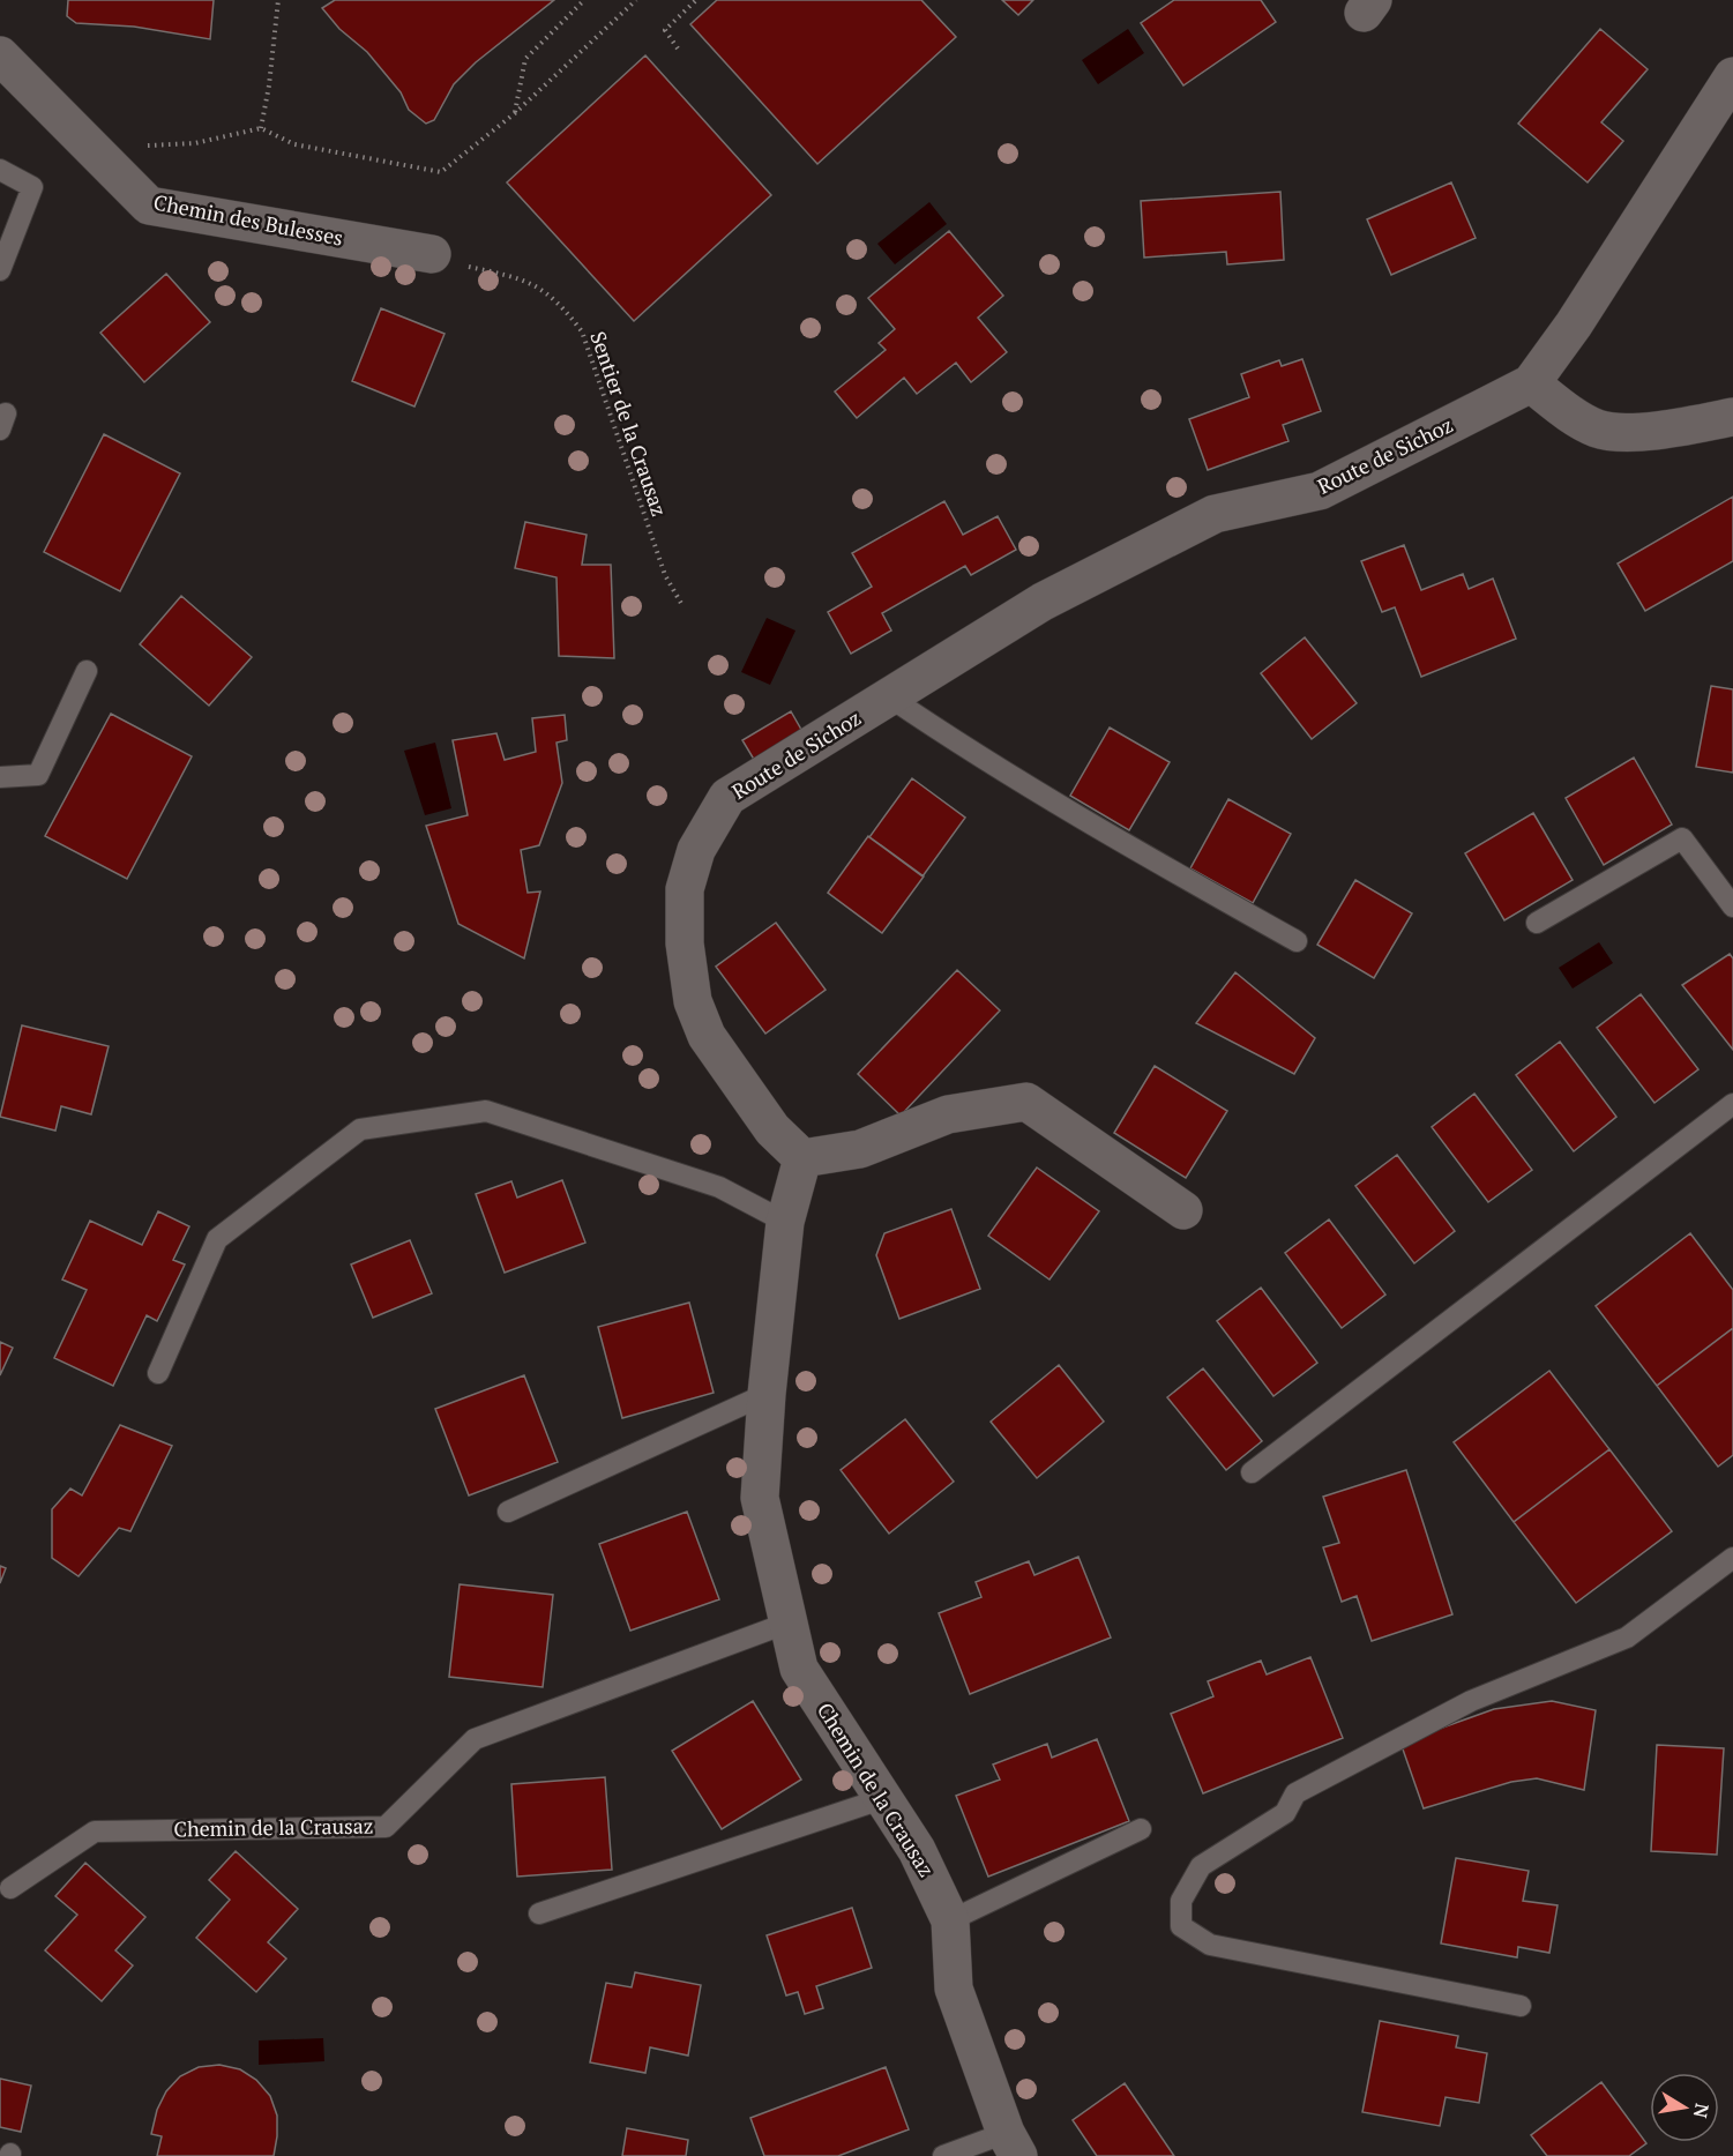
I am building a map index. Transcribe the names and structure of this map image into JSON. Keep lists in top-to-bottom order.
{
  "streets": {
    "street": ["Chemin des Bulesses", "Route de Sichoz", "Chemin de la Crausaz"],
    "path": ["Sentier de la Crausaz"]
  },
  "crossings": [
    ["Chemin des Bulesses", "Sentier de la Crausaz"],
    ["Route de Sichoz", "Chemin de la Crausaz"]
  ],
  "north": "right"
}
